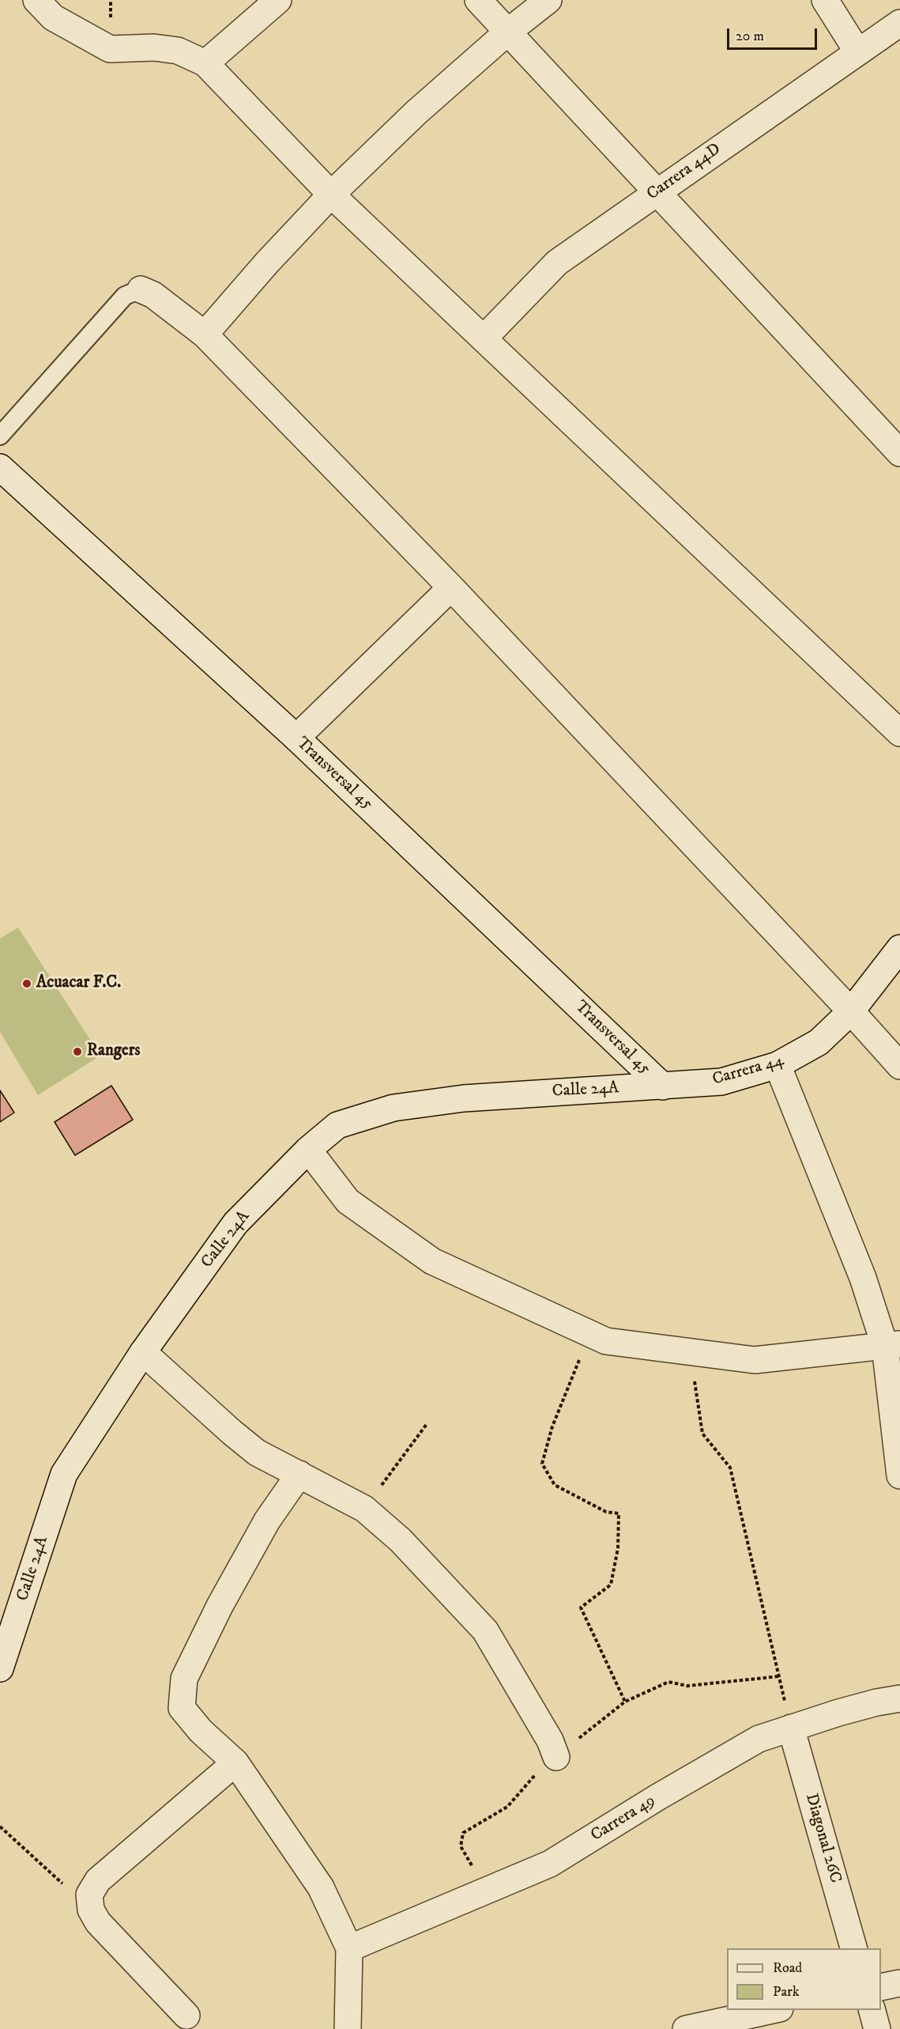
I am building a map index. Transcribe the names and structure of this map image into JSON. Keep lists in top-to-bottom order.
{
  "streets": {
    "street": [
      "Carrera 44D",
      "Transversal 45",
      "Carrera 44",
      "Calle 24A",
      "Carrera 49",
      "Diagonal 26C"
    ]
  },
  "crossings": [
    ["Transversal 45", "Carrera 44"],
    ["Transversal 45", "Calle 24A"],
    ["Carrera 44", "Calle 24A"],
    ["Carrera 49", "Diagonal 26C"]
  ],
  "places": ["Acuacar F.C.", "Rangers"],
  "legend": ["Road", "Park"],
  "scale_bar": "20 m"
}
